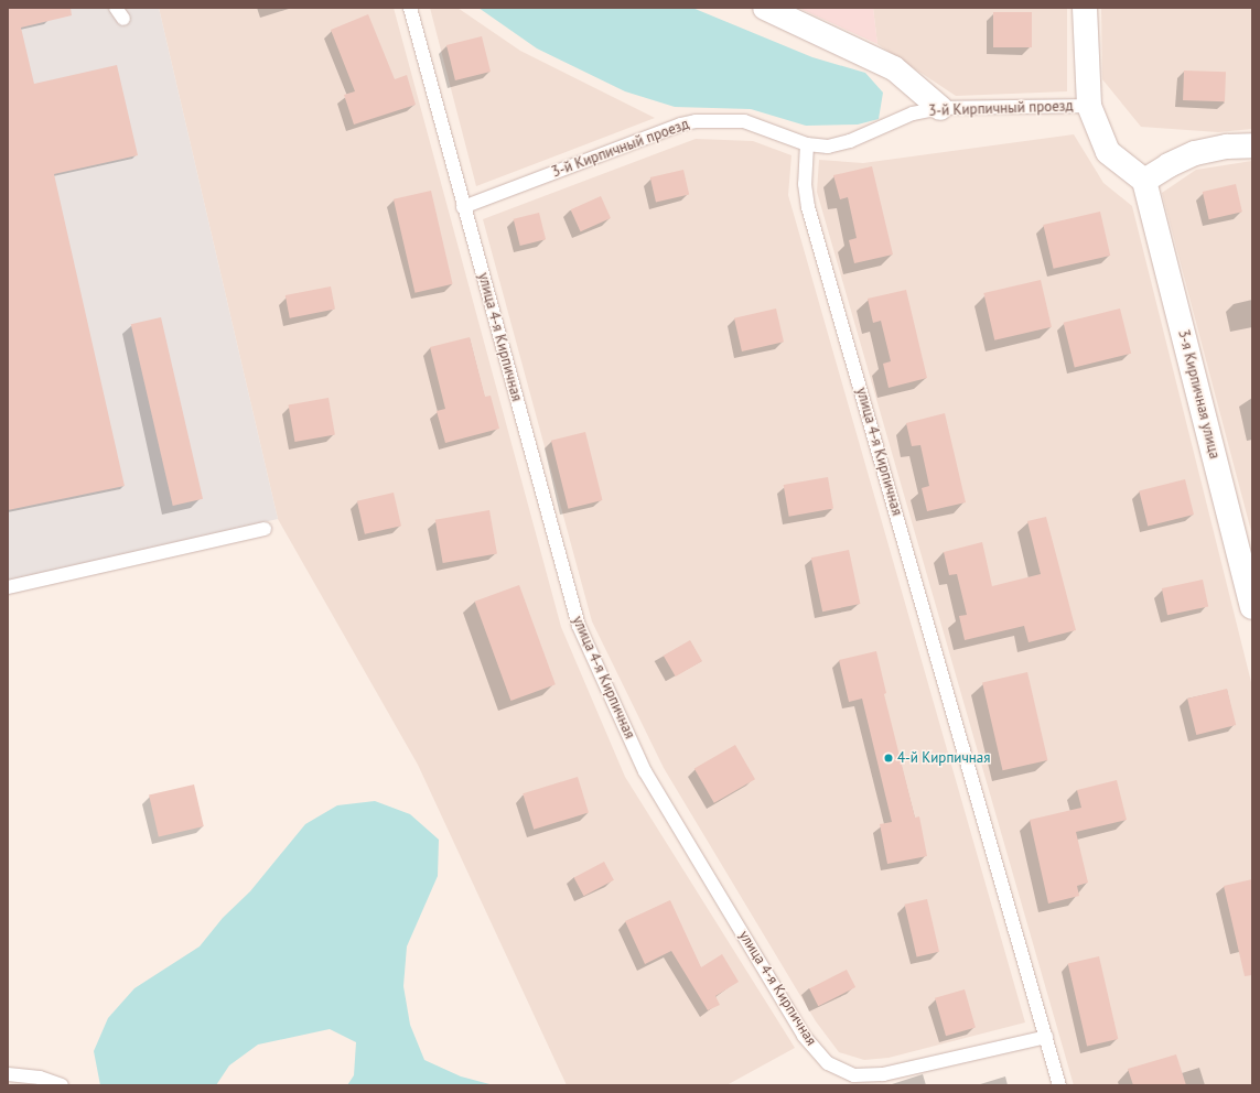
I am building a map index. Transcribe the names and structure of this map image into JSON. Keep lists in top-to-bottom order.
{
  "streets": {
    "street": ["3-я Кирпичная улица"],
    "lane": ["3-й Кирпичный проезд", "улица 4-я Кирпичная"]
  },
  "crossings": [
    ["3-й Кирпичный проезд", "улица 4-я Кирпичная"]
  ],
  "places": ["4-й Кирпичная"]
}
